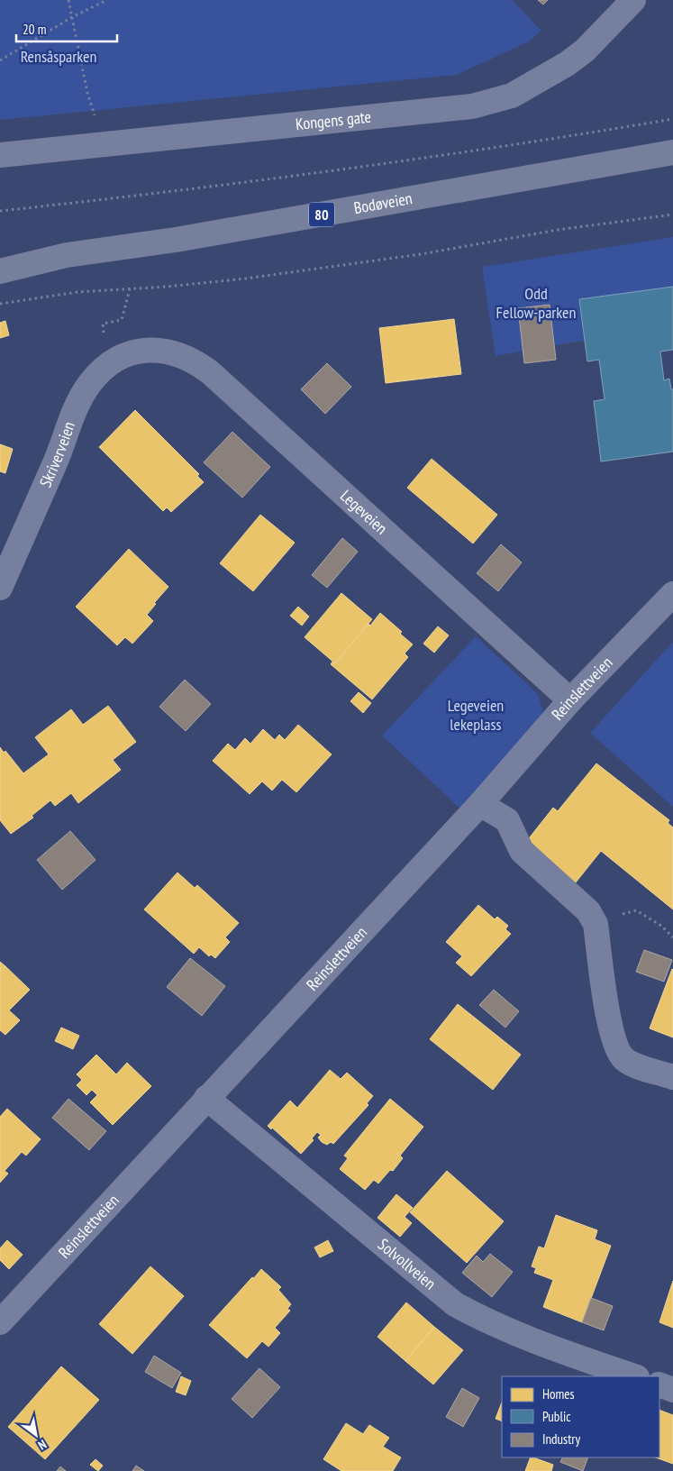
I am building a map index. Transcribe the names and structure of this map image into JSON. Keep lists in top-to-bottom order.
{
  "streets": {
    "highway": ["Bodøveien", "80"],
    "street": [
      "Kongens gate",
      "Skriverveien",
      "Legeveien",
      "Reinslettveien",
      "Solvollveien"
    ]
  },
  "crossings": [
    ["Skriverveien", "Legeveien"],
    ["Legeveien", "Reinslettveien"],
    ["Reinslettveien", "Solvollveien"]
  ],
  "parks": ["Rensåsparken", "Odd Fellow-parken", "Legeveien lekeplass"],
  "legend": ["Homes", "Public", "Industry"],
  "scale_bar": "20 m",
  "north": "bottom right"
}
